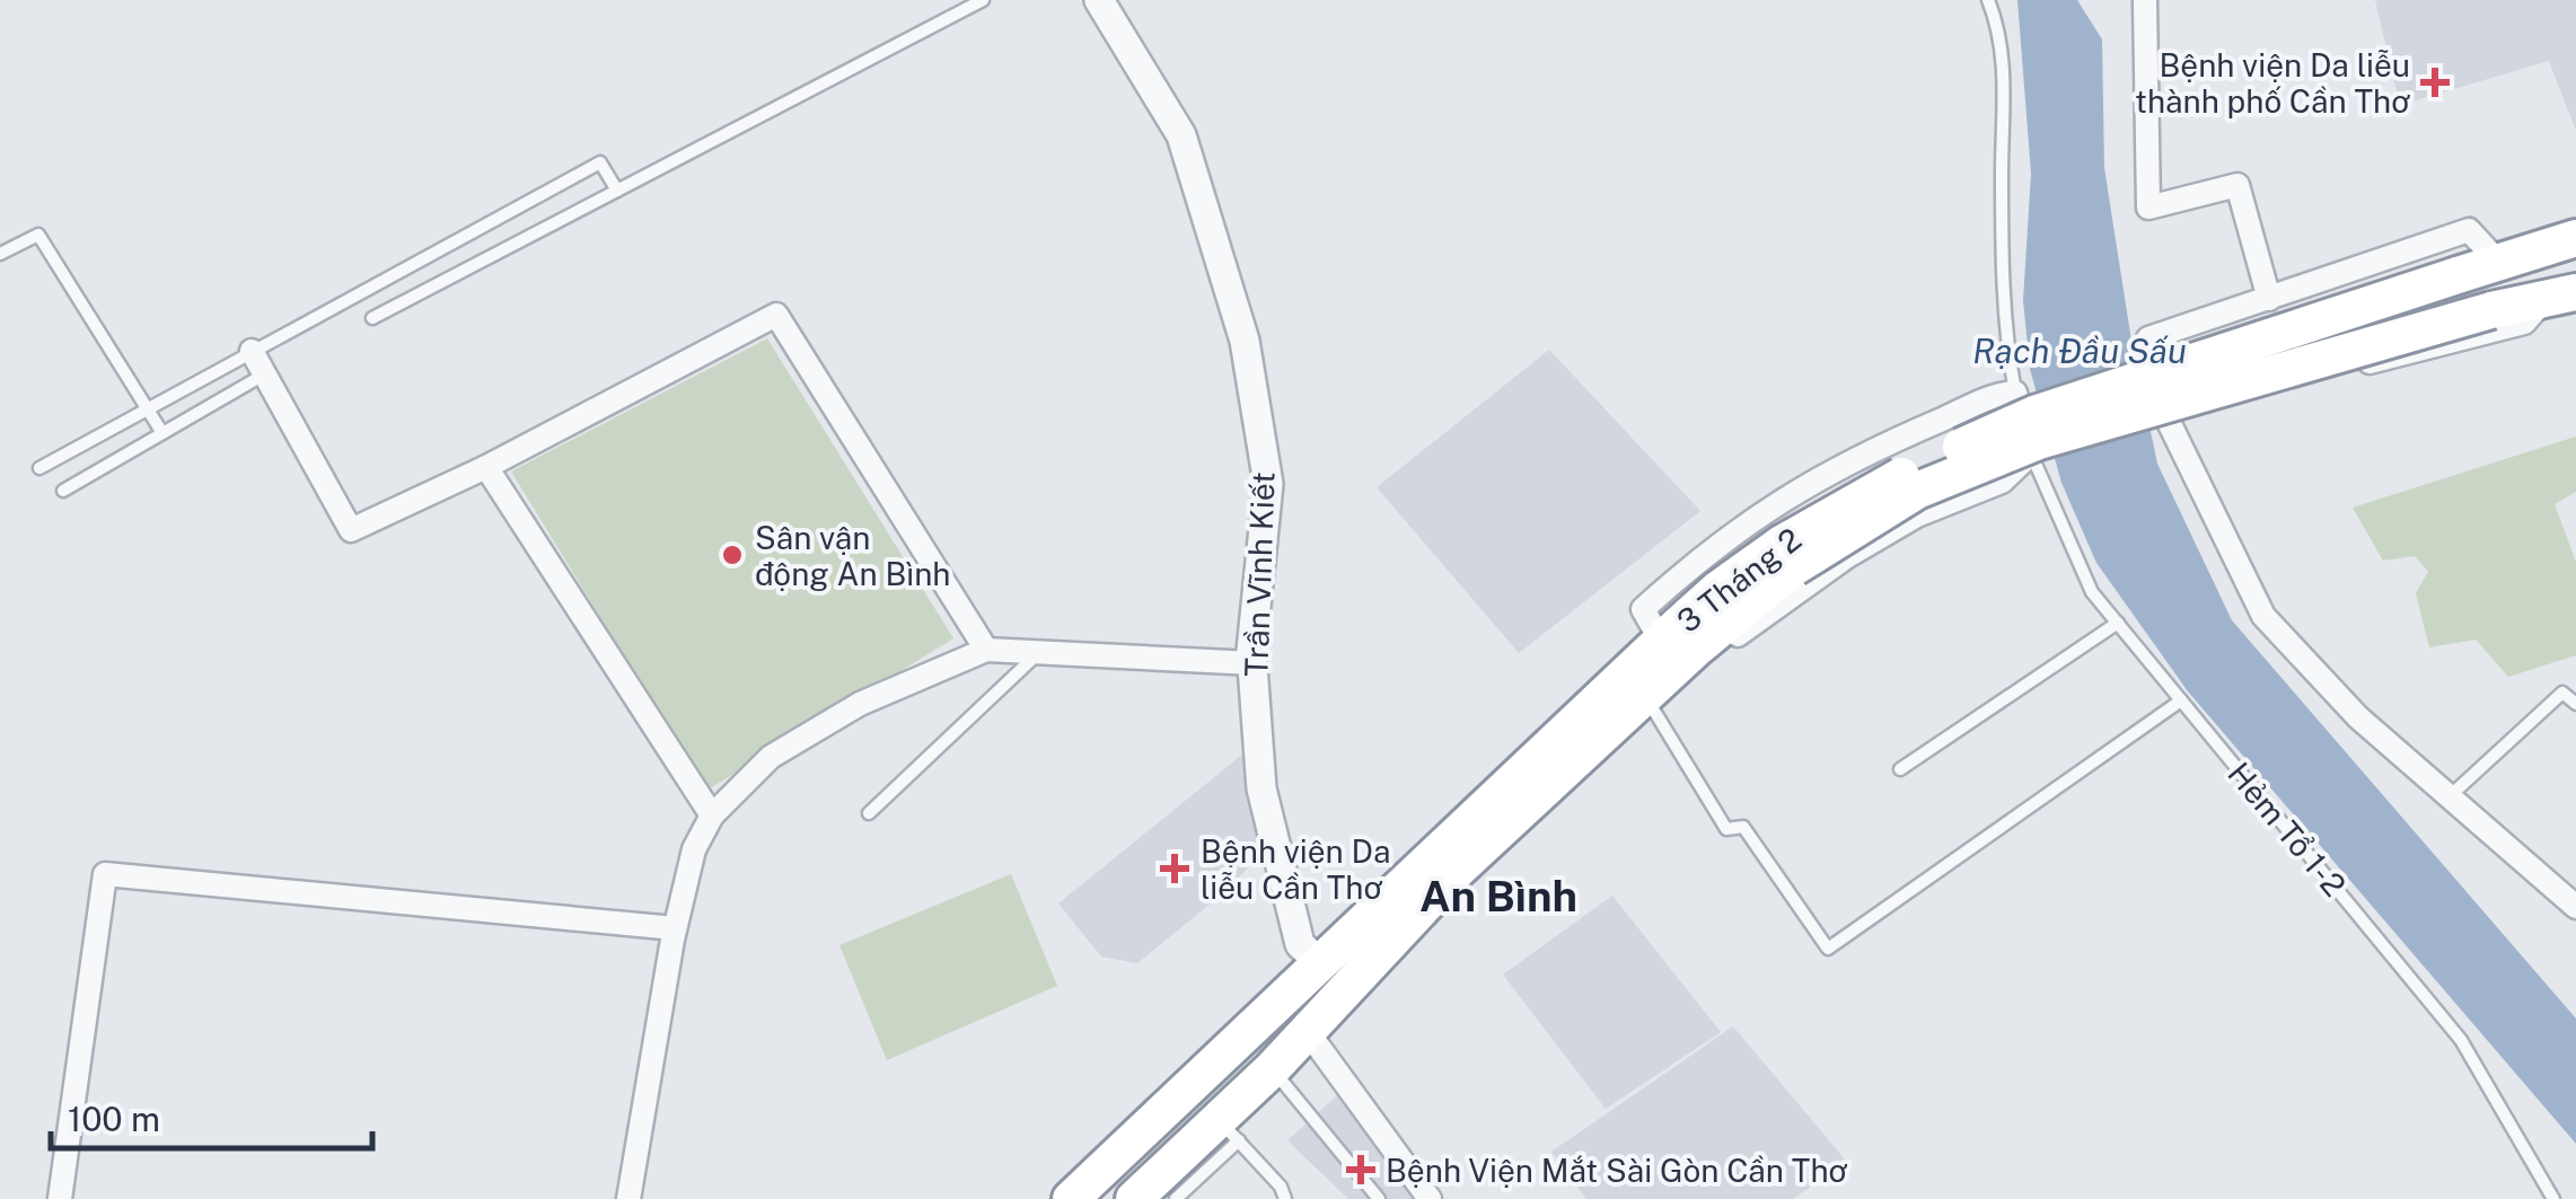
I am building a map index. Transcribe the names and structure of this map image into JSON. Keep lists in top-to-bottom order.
{
  "streets": {
    "highway": ["3 Tháng 2"],
    "street": ["Trần Vĩnh Kiết"],
    "lane": ["Hẻm Tổ 1-2"]
  },
  "crossings": [
    ["Trần Vĩnh Kiết", "3 Tháng 2"]
  ],
  "districts": ["An Bình"],
  "water": ["Rạch Đầu Sấu"],
  "places": {
    "health": ["Bệnh viện Da liễu thành phố Cần Thơ", "Bệnh viện Da liễu Cần Thơ", "Bệnh Viện Mắt Sài Gòn Cần Thơ"],
    "other": ["Sân vận động An Bình"]
  },
  "scale_bar": "100 m"
}
